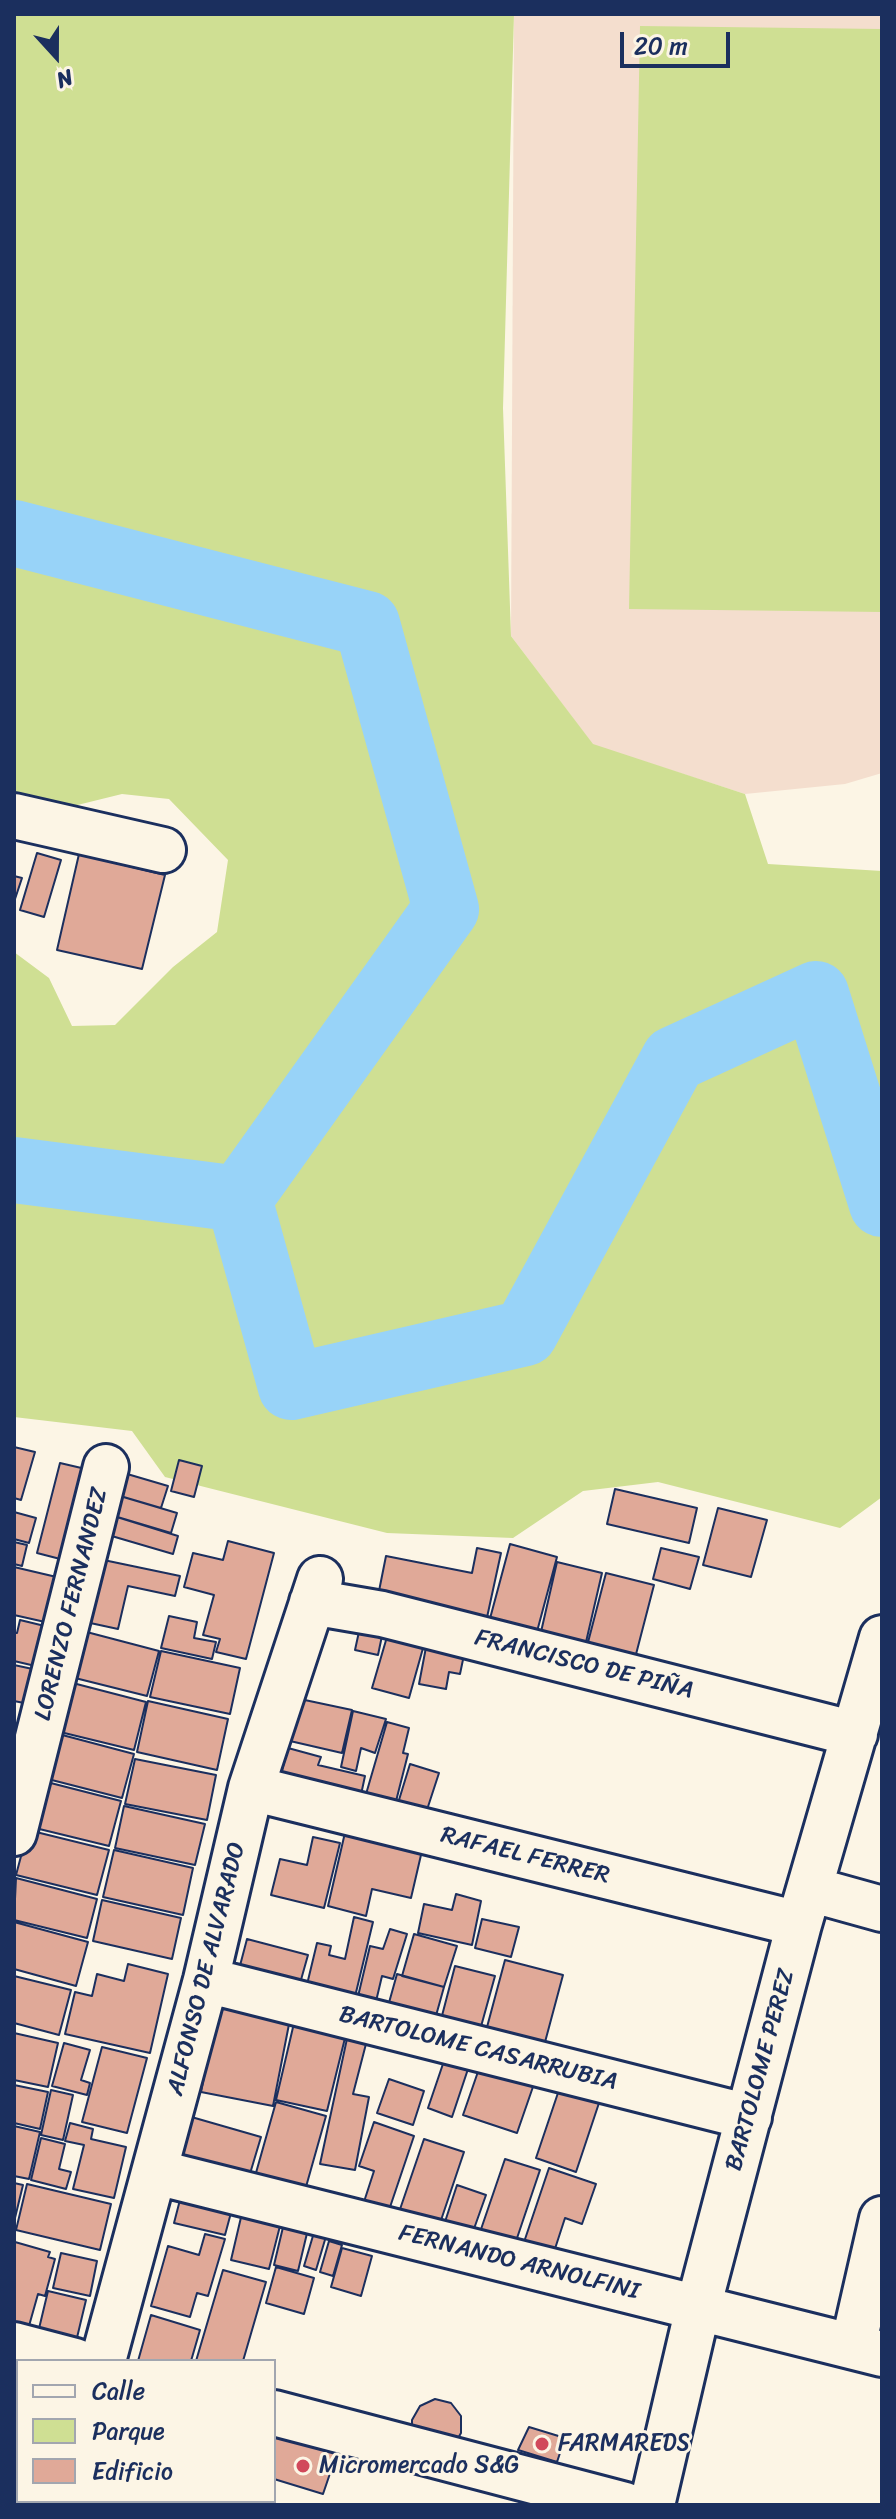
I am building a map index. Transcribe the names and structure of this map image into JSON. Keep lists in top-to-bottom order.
{
  "streets": {
    "street": [
      "LORENZO FERNANDEZ",
      "FRANCISCO DE PIÑA",
      "RAFAEL FERRER",
      "ALFONSO DE ALVARADO",
      "BARTOLOME CASARRUBIA",
      "BARTOLOME PEREZ",
      "FERNANDO ARNOLFINI"
    ]
  },
  "crossings": [
    ["FRANCISCO DE PIÑA", "ALFONSO DE ALVARADO"],
    ["FRANCISCO DE PIÑA", "BARTOLOME PEREZ"],
    ["RAFAEL FERRER", "ALFONSO DE ALVARADO"],
    ["RAFAEL FERRER", "BARTOLOME PEREZ"],
    ["ALFONSO DE ALVARADO", "BARTOLOME CASARRUBIA"],
    ["ALFONSO DE ALVARADO", "FERNANDO ARNOLFINI"],
    ["BARTOLOME CASARRUBIA", "BARTOLOME PEREZ"],
    ["BARTOLOME PEREZ", "FERNANDO ARNOLFINI"]
  ],
  "places": ["FARMAREDS", "Micromercado S&G"],
  "legend": ["Calle", "Parque", "Edificio"],
  "scale_bar": "20 m",
  "north": "bottom"
}
